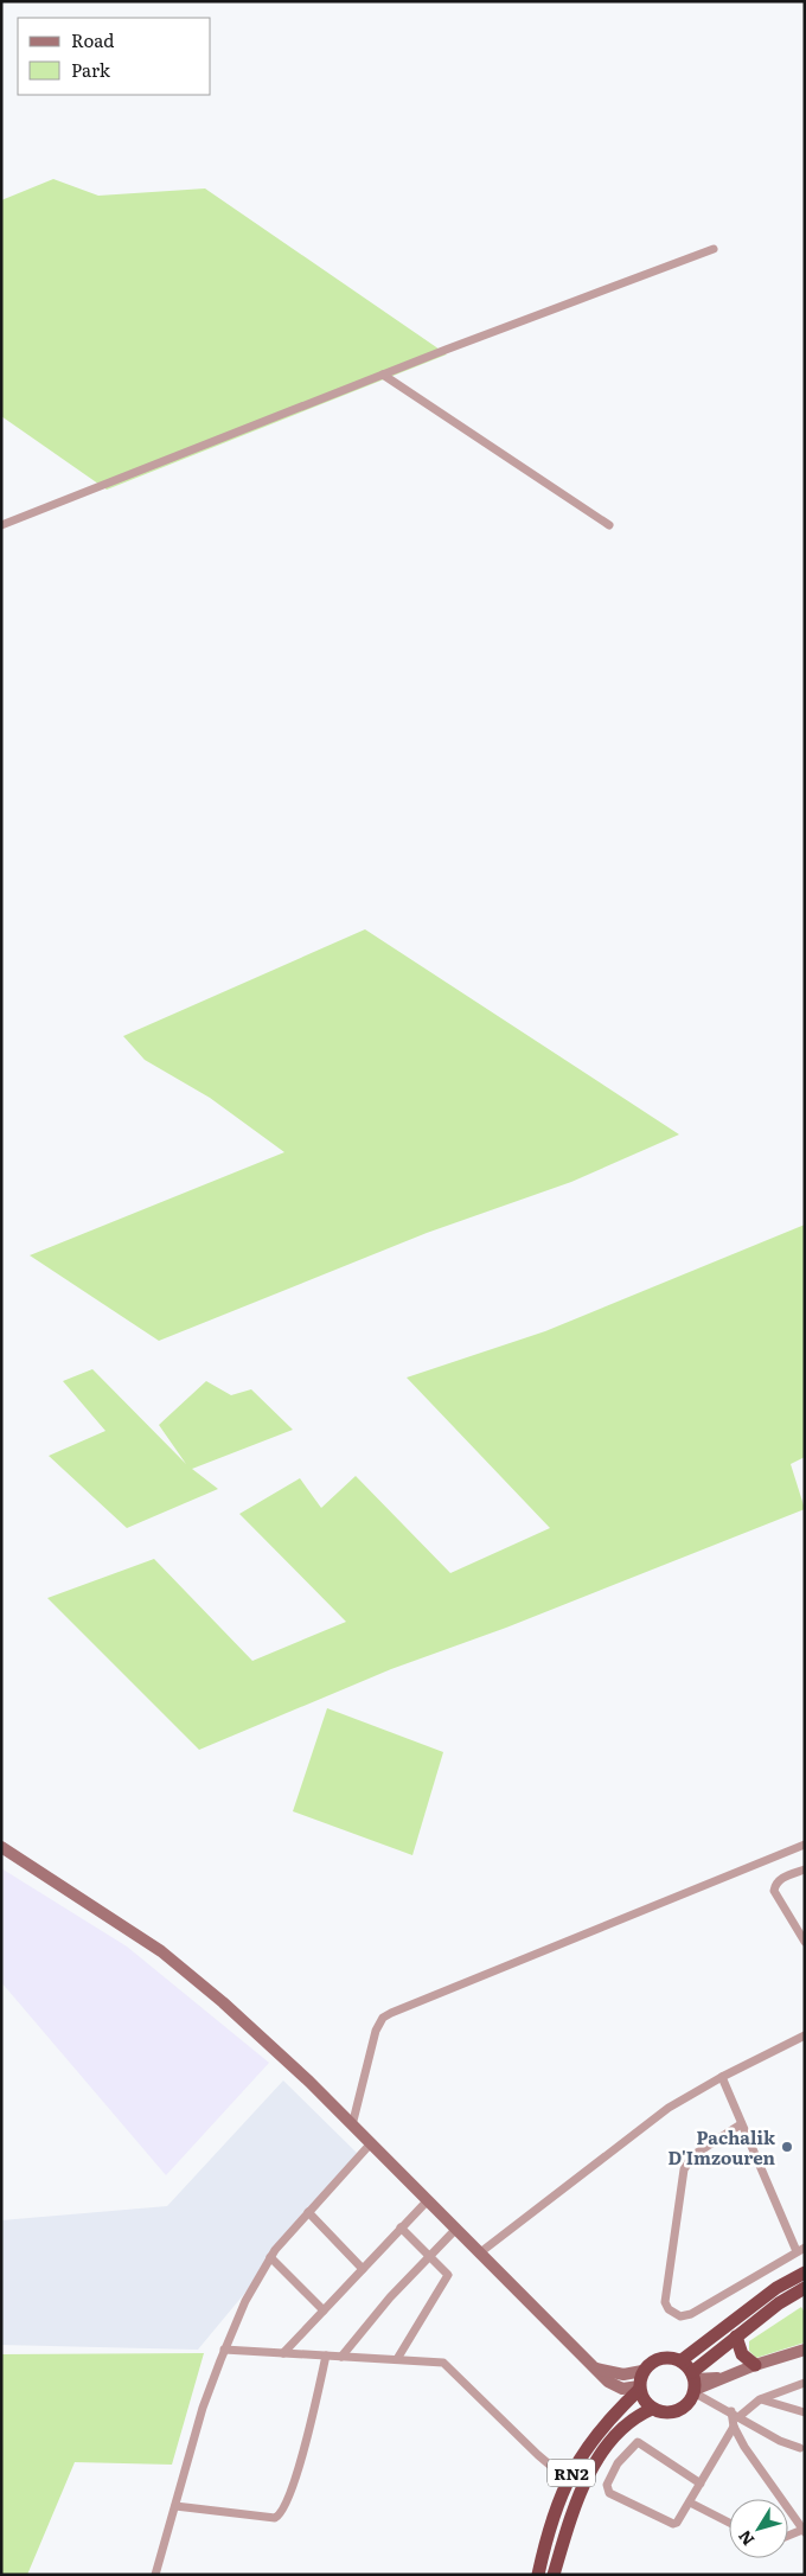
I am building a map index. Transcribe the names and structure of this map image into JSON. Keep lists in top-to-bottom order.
{
  "streets": {
    "highway": ["RN2"]
  },
  "places": ["Pachalik D'Imzouren"],
  "legend": ["Road", "Park"],
  "north": "bottom left"
}
